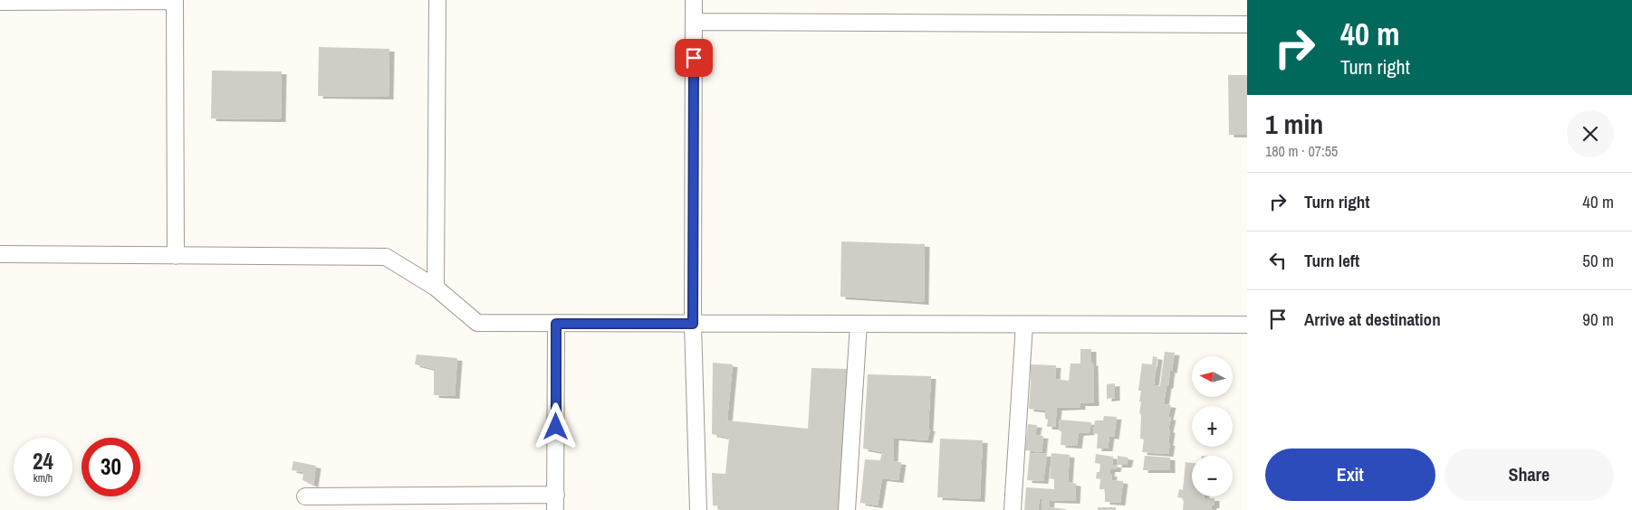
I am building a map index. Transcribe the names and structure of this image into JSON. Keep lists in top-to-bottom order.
{
  "north": "left",
  "page": {
    "turn": ["40 m", "Turn right"],
    "heading": ["1 min", "180 m · 07:55"],
    "list": [
      {
        "name": "Turn right",
        "value": "40 m"
      },
      {
        "name": "Turn left",
        "value": "50 m"
      },
      {
        "name": "Arrive at destination",
        "value": "90 m"
      }
    ],
    "map_buttons": ["+", "−"],
    "speed": "24 km/h",
    "limit": "30",
    "buttons": ["Exit", "Share"]
  }
}
